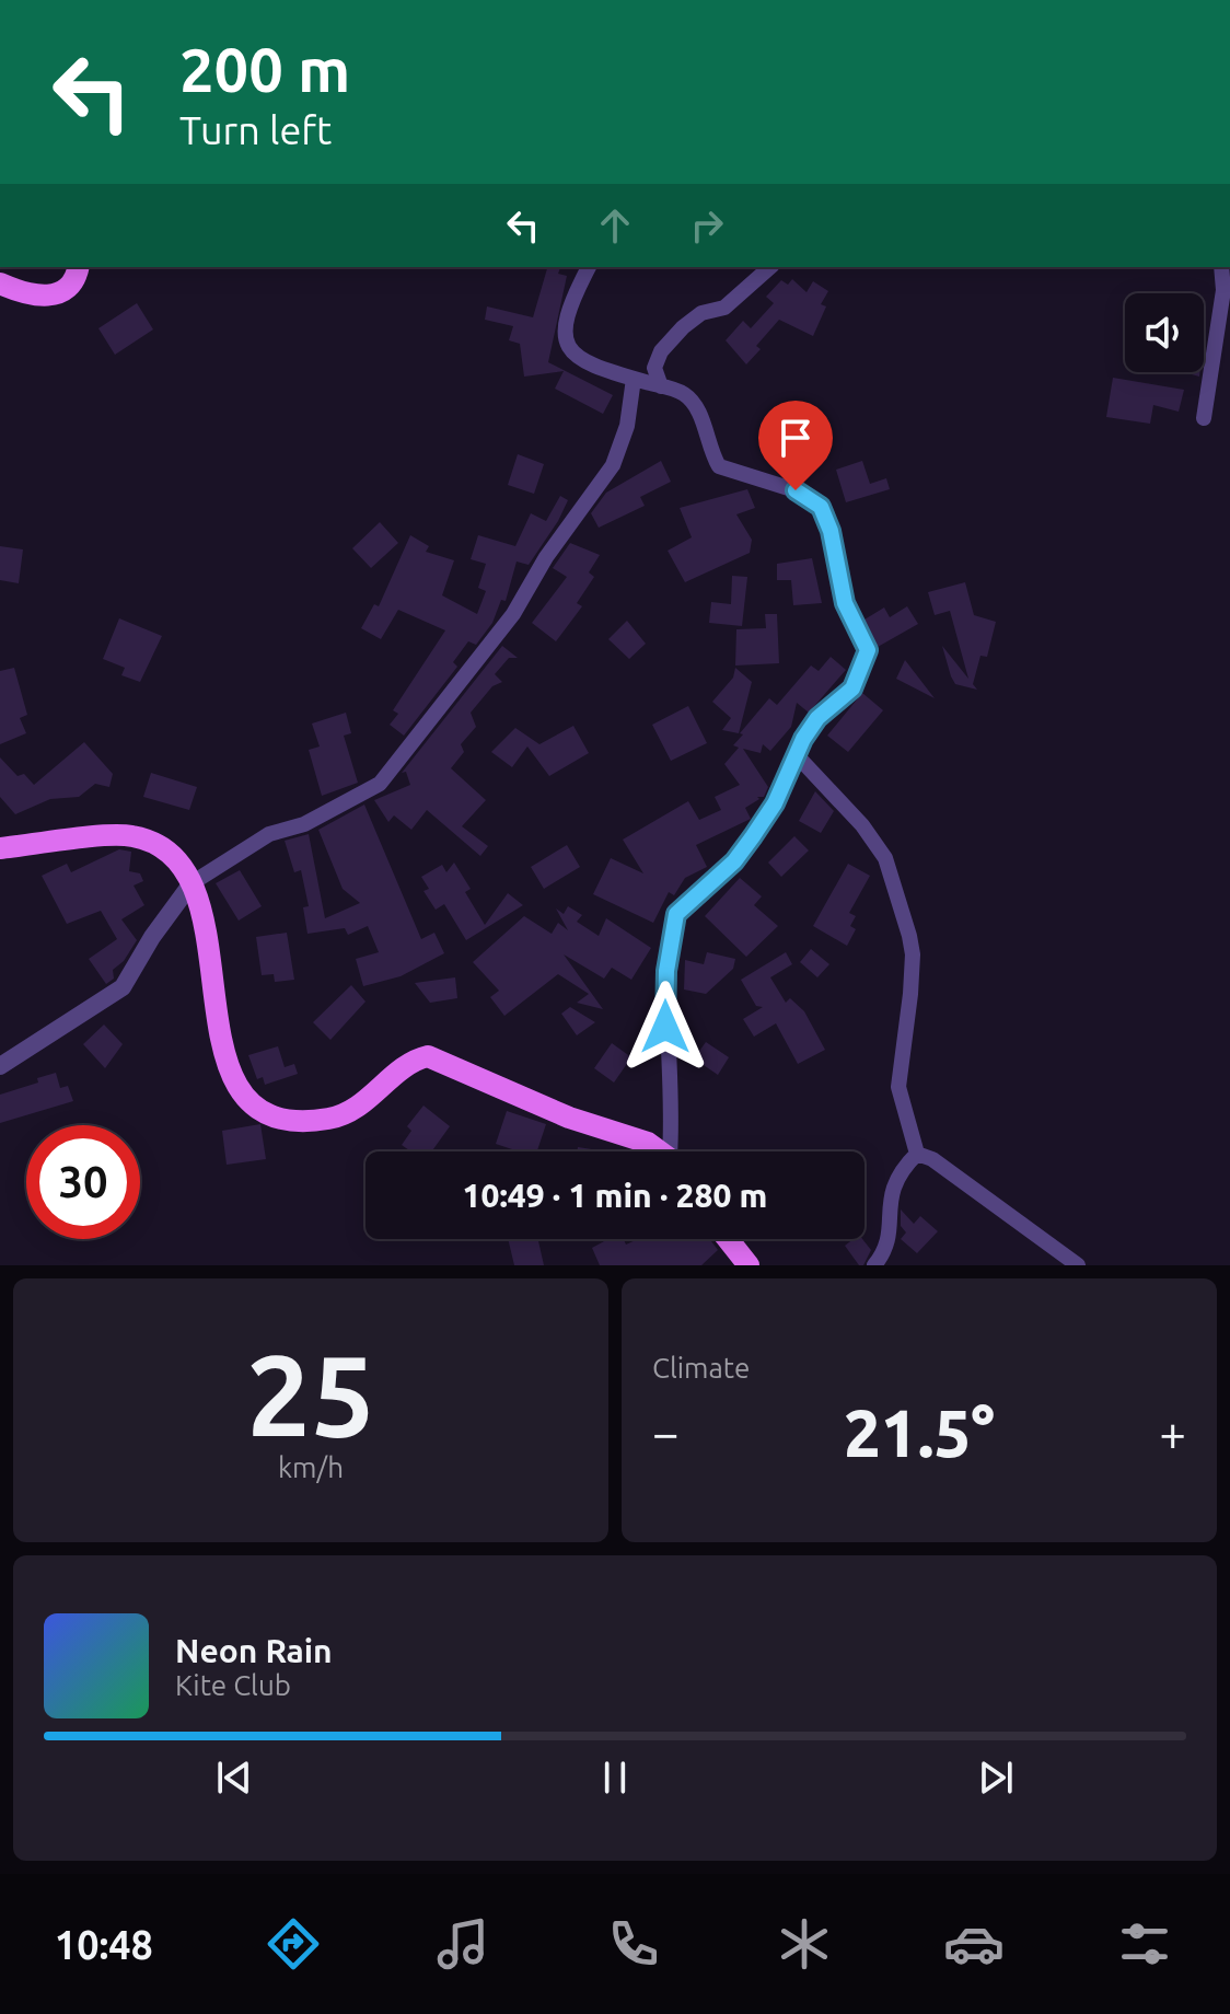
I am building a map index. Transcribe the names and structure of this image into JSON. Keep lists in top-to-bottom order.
{
  "page": {
    "turn": ["200 m", "Turn left"],
    "limit": "30",
    "trip": "10:49 · 1 min · 280 m",
    "tile": [
      ["25", "km/h"],
      "Climate"
    ],
    "heat": ["−", "21.5°", "+"],
    "song": ["Neon Rain", "Kite Club"],
    "tabs": "10:48"
  }
}
